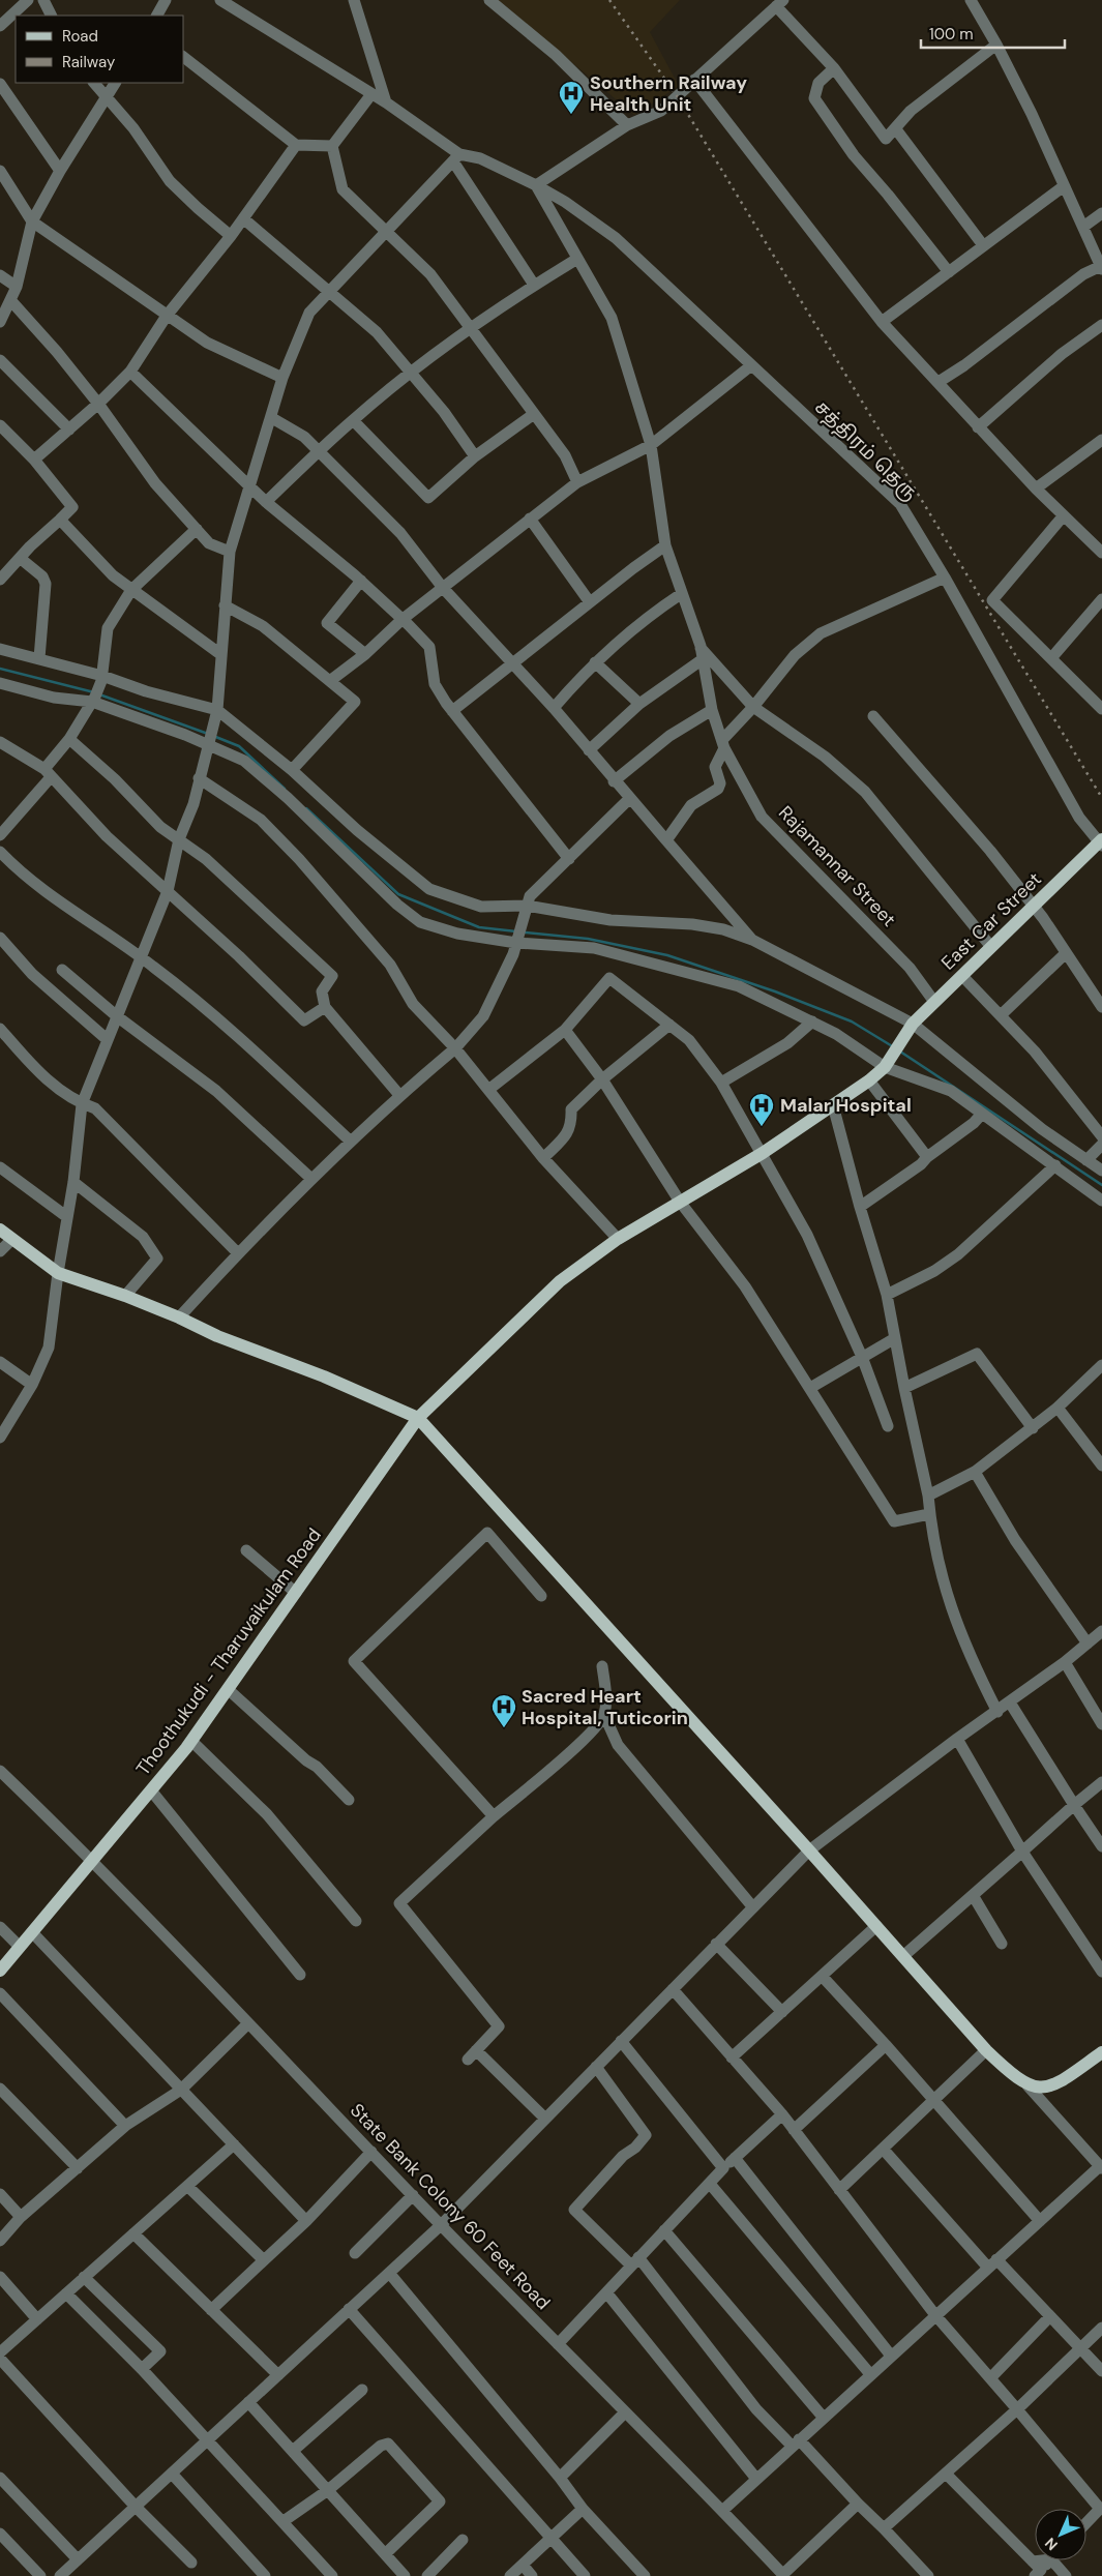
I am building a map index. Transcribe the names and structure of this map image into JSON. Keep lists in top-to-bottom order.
{
  "streets": {
    "main road": ["East Car Street", "Thoothukudi - Tharuvaikulam Road"],
    "street": ["சத்திரம் தெரு", "Rajamannar Street", "State Bank Colony 60 Feet Road"]
  },
  "crossings": [
    ["சத்திரம் தெரு", "East Car Street"],
    ["Rajamannar Street", "East Car Street"],
    ["East Car Street", "Thoothukudi - Tharuvaikulam Road"],
    ["Thoothukudi - Tharuvaikulam Road", "State Bank Colony 60 Feet Road"]
  ],
  "places": {
    "hospital": ["Southern Railway Health Unit", "Malar Hospital", "Sacred Heart Hospital, Tuticorin"]
  },
  "legend": ["Road", "Railway"],
  "scale_bar": "100 m",
  "north": "bottom left"
}
